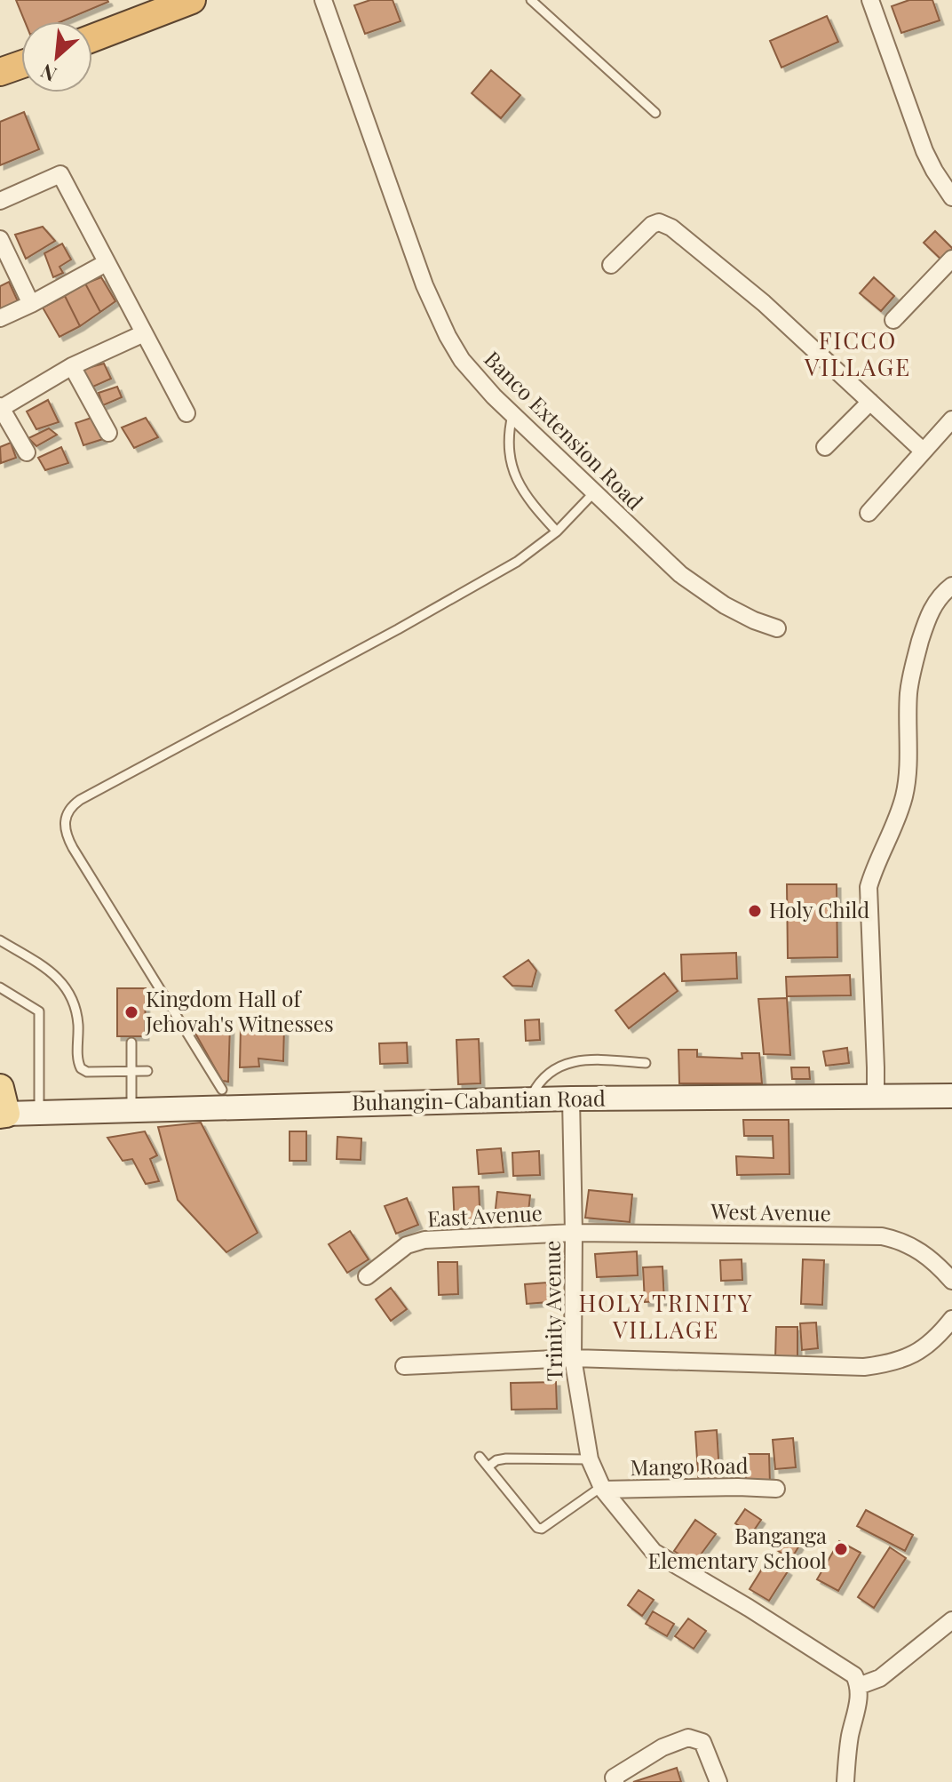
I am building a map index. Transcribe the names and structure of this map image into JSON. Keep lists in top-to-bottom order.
{
  "streets": {
    "main road": ["Buhangin-Cabantian Road"],
    "street": [
      "Banco Extension Road",
      "West Avenue",
      "East Avenue",
      "Trinity Avenue",
      "Mango Road"
    ]
  },
  "crossings": [
    ["Buhangin-Cabantian Road", "Trinity Avenue"],
    ["West Avenue", "East Avenue"],
    ["West Avenue", "Trinity Avenue"],
    ["East Avenue", "Trinity Avenue"],
    ["Trinity Avenue", "Mango Road"]
  ],
  "districts": ["FICCO VILLAGE", "HOLY TRINITY VILLAGE"],
  "places": ["Holy Child", "Kingdom Hall of Jehovah's Witnesses", "Banganga Elementary School"],
  "north": "bottom left"
}
